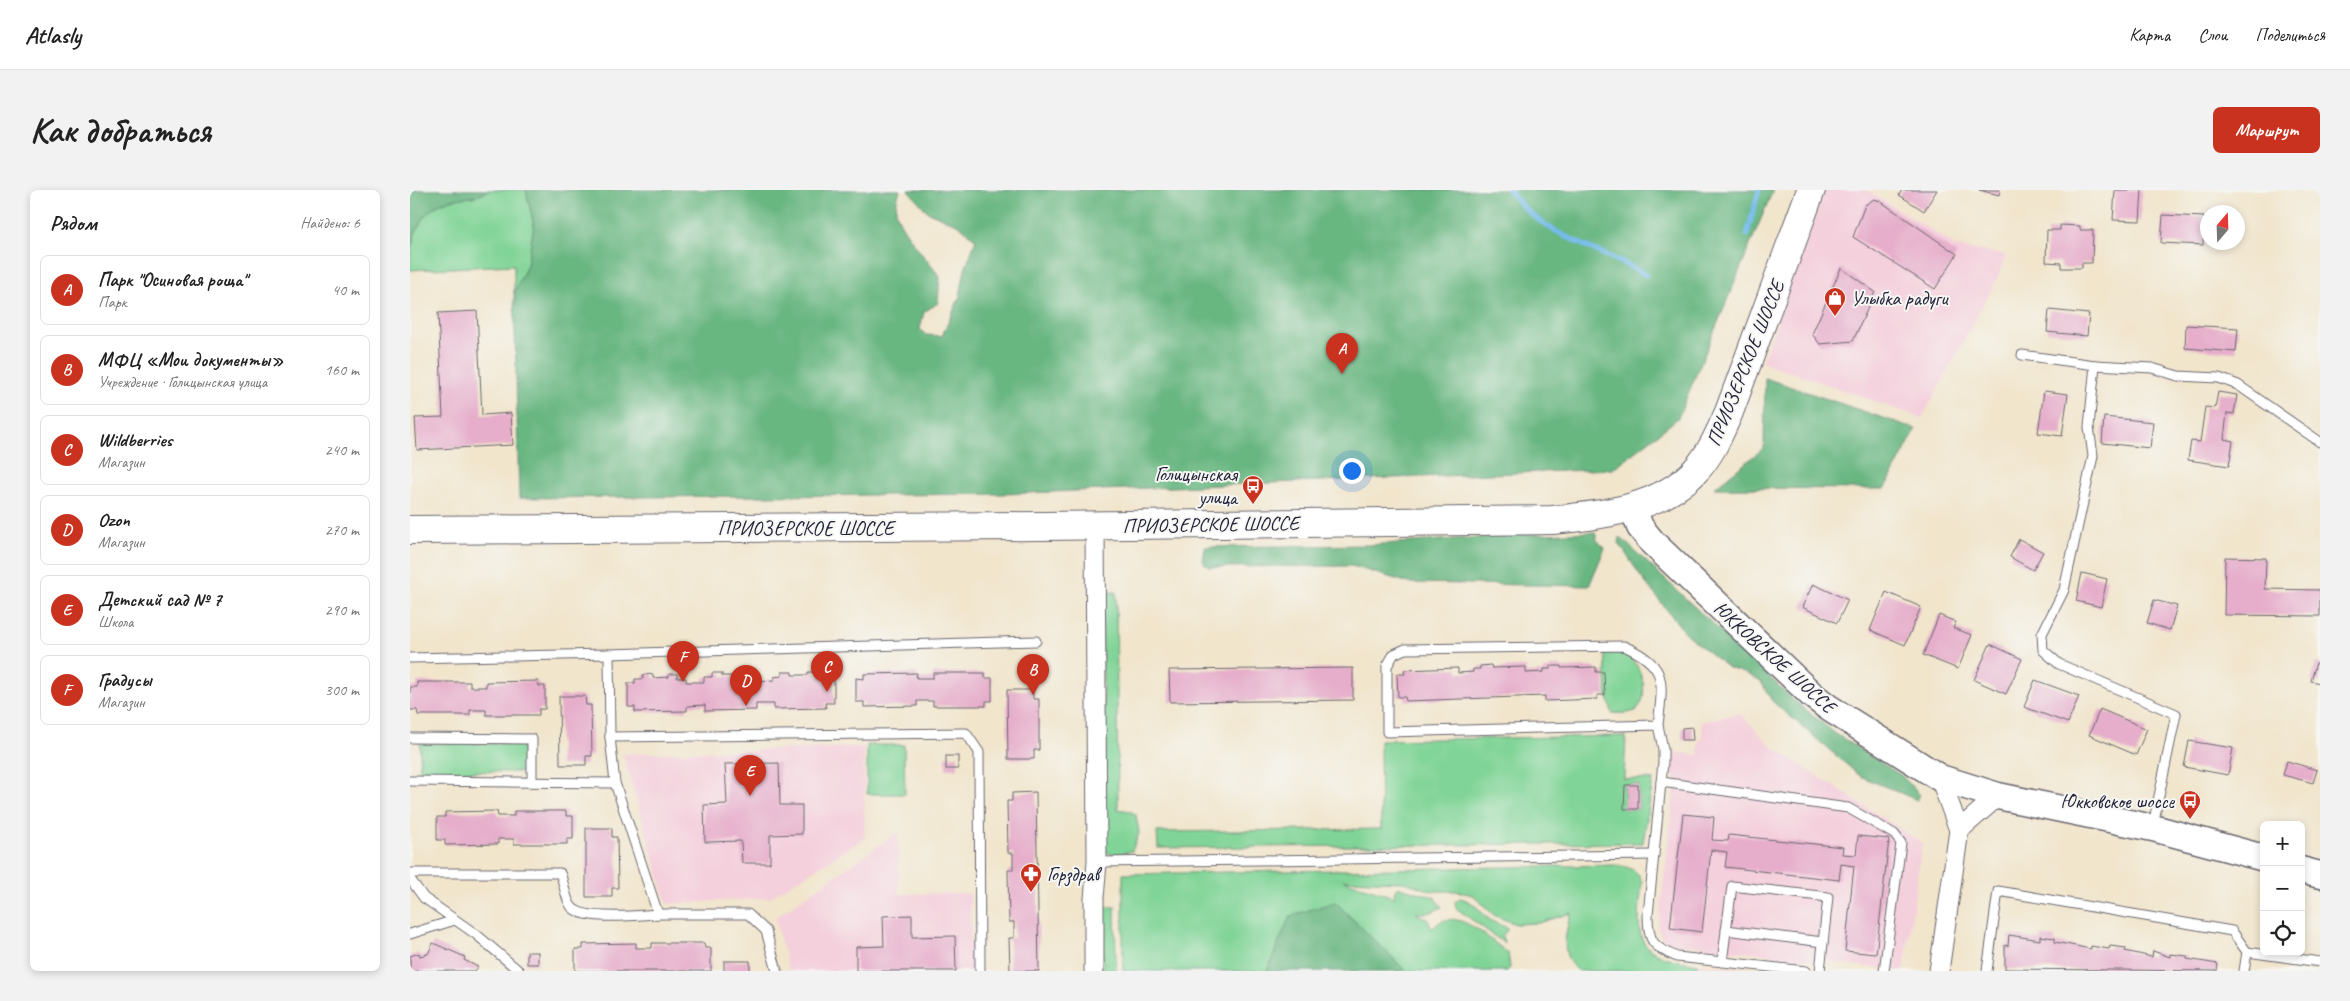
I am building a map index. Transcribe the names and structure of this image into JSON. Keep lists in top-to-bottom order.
{
  "streets": {
    "main road": ["ПРИОЗЕРСКОЕ ШОССЕ", "ЮККОВСКОЕ ШОССЕ"]
  },
  "crossings": [
    ["ПРИОЗЕРСКОЕ ШОССЕ", "ЮККОВСКОЕ ШОССЕ"]
  ],
  "places": {
    "shop": ["Улыбка радуги"],
    "bus stop": ["Голицынская улица", "Юкковское шоссе"],
    "pharmacy": ["Горздрав"]
  },
  "north": "top",
  "page": {
    "header": "Atlasly",
    "nav": ["Карта", "Слои", "Поделиться"],
    "buttons": "Маршрут",
    "title": "Как добраться",
    "heading": ["Рядом", "Найдено: 6"],
    "list": [
      {
        "mark": "A",
        "name": "Парк \"Осиновая роща\"",
        "note": "Парк",
        "value": "40 m"
      },
      {
        "mark": "B",
        "name": "МФЦ «Мои документы»",
        "note": "Учреждение · Голицынская улица",
        "value": "160 m"
      },
      {
        "mark": "C",
        "name": "Wildberries",
        "note": "Магазин",
        "value": "240 m"
      },
      {
        "mark": "D",
        "name": "Ozon",
        "note": "Магазин",
        "value": "270 m"
      },
      {
        "mark": "E",
        "name": "Детский сад № 7",
        "note": "Школа",
        "value": "290 m"
      },
      {
        "mark": "F",
        "name": "Градусы",
        "note": "Магазин",
        "value": "300 m"
      }
    ],
    "pins": [
      "A",
      "F",
      "C",
      "B",
      "D",
      "E"
    ],
    "map_buttons": ["+", "−"]
  }
}
